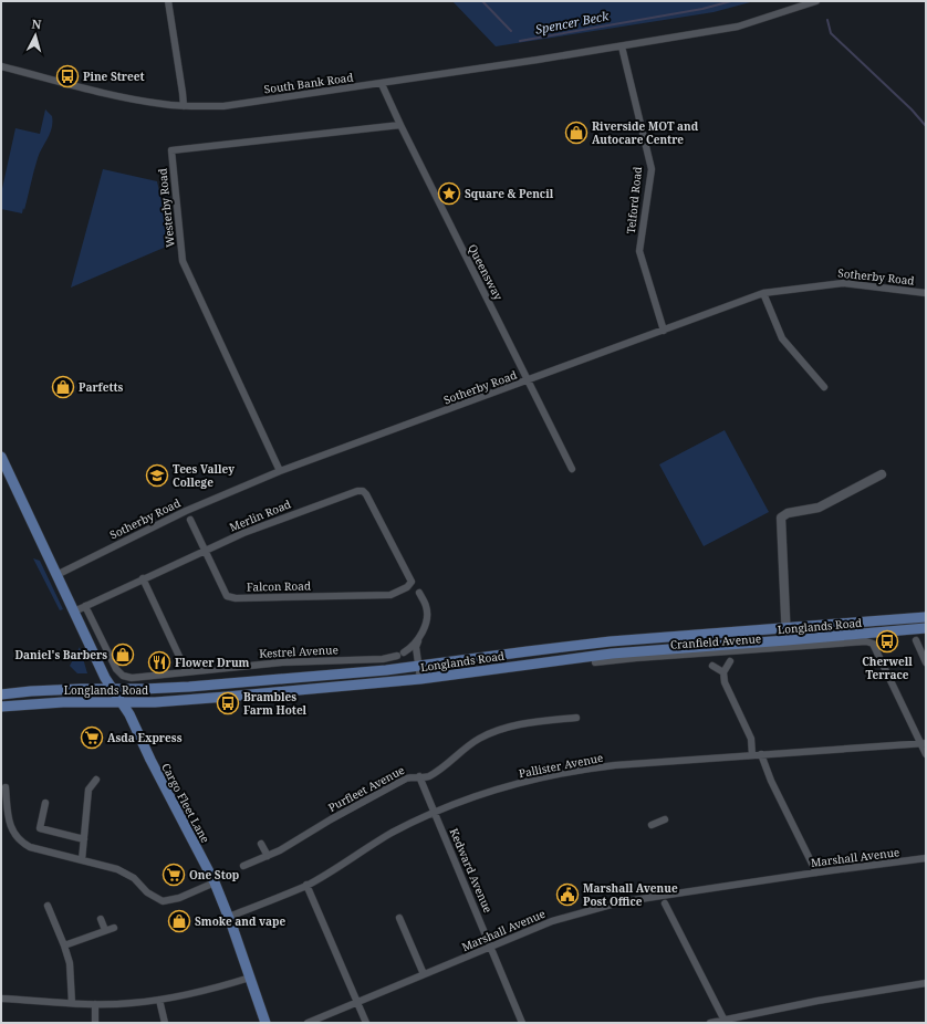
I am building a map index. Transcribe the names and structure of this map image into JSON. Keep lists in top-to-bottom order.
{
  "streets": {
    "main road": ["Longlands Road", "Cargo Fleet Lane"],
    "street": [
      "South Bank Road",
      "Telford Road",
      "Westerby Road",
      "Queensway",
      "Sotherby Road",
      "Merlin Road",
      "Falcon Road",
      "Cranfield Avenue",
      "Kestrel Avenue",
      "Pallister Avenue",
      "Purfleet Avenue",
      "Marshall Avenue",
      "Kedward Avenue"
    ]
  },
  "crossings": [
    ["South Bank Road", "Telford Road"],
    ["South Bank Road", "Queensway"],
    ["Telford Road", "Sotherby Road"],
    ["Westerby Road", "Queensway"],
    ["Westerby Road", "Sotherby Road"],
    ["Queensway", "Sotherby Road"],
    ["Sotherby Road", "Cargo Fleet Lane"],
    ["Merlin Road", "Falcon Road"],
    ["Merlin Road", "Kestrel Avenue"],
    ["Merlin Road", "Cargo Fleet Lane"],
    ["Longlands Road", "Cargo Fleet Lane"],
    ["Cranfield Avenue", "Pallister Avenue"],
    ["Pallister Avenue", "Cargo Fleet Lane"],
    ["Pallister Avenue", "Kedward Avenue"],
    ["Purfleet Avenue", "Kedward Avenue"],
    ["Marshall Avenue", "Kedward Avenue"]
  ],
  "water": ["Spencer Beck"],
  "places": {
    "bus stop": ["Pine Street", "Cherwell Terrace", "Brambles Farm Hotel"],
    "shop": [
      "Riverside MOT and Autocare Centre",
      "Parfetts",
      "Daniel's Barbers",
      "Smoke and vape"
    ],
    "place": ["Square & Pencil"],
    "school or university": ["Tees Valley College"],
    "restaurant": ["Flower Drum"],
    "supermarket": ["Asda Express", "One Stop"],
    "public building": ["Marshall Avenue Post Office"]
  },
  "north": "top"
}
